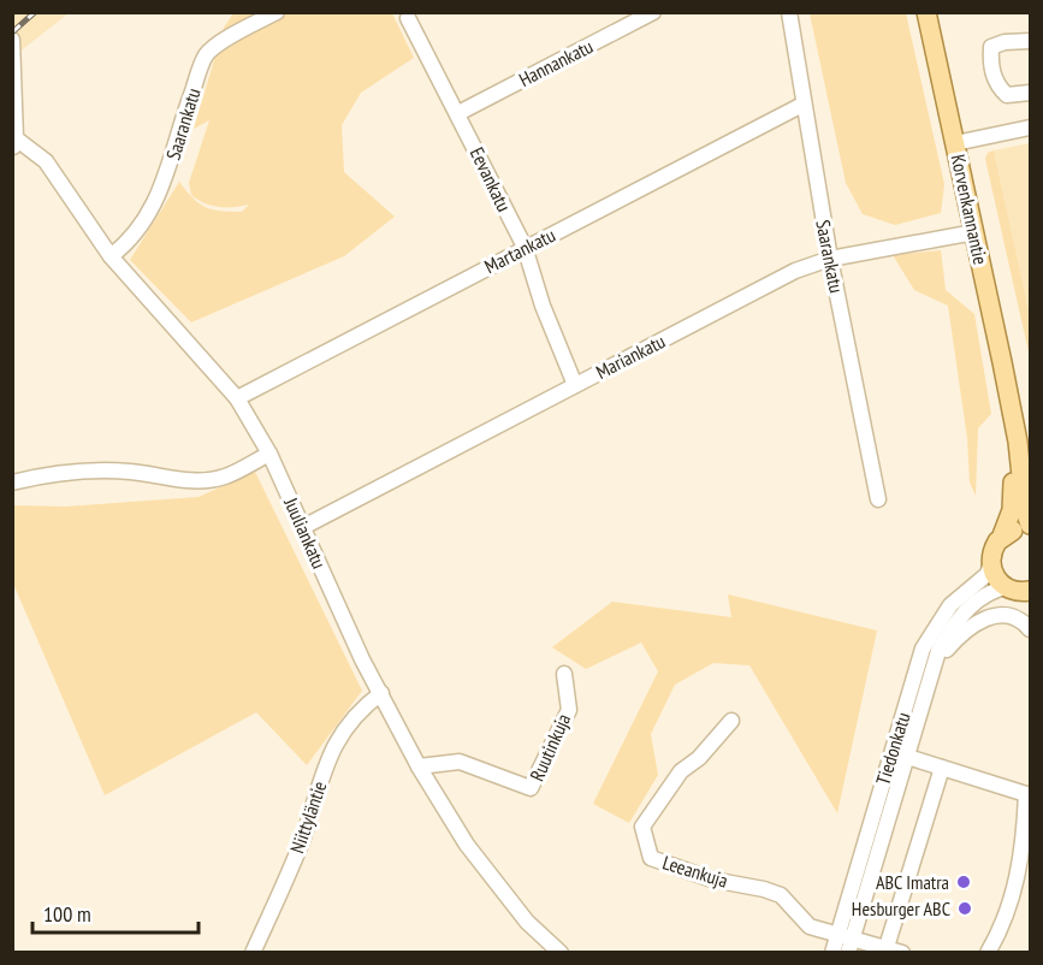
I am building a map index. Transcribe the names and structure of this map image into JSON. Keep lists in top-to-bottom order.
{
  "streets": {
    "main road": ["Korvenkannantie"],
    "street": [
      "Hannankatu",
      "Saarankatu",
      "Eevankatu",
      "Martankatu",
      "Mariankatu",
      "Juuliankatu",
      "Ruutinkuja",
      "Tiedonkatu",
      "Niittyläntie",
      "Leeankuja"
    ]
  },
  "crossings": [
    ["Hannankatu", "Eevankatu"],
    ["Saarankatu", "Martankatu"],
    ["Saarankatu", "Mariankatu"],
    ["Saarankatu", "Juuliankatu"],
    ["Eevankatu", "Martankatu"],
    ["Eevankatu", "Mariankatu"],
    ["Korvenkannantie", "Mariankatu"],
    ["Korvenkannantie", "Tiedonkatu"],
    ["Martankatu", "Juuliankatu"],
    ["Mariankatu", "Juuliankatu"],
    ["Juuliankatu", "Ruutinkuja"],
    ["Juuliankatu", "Niittyläntie"],
    ["Tiedonkatu", "Leeankuja"]
  ],
  "places": ["ABC Imatra", "Hesburger ABC"],
  "scale_bar": "100 m"
}
